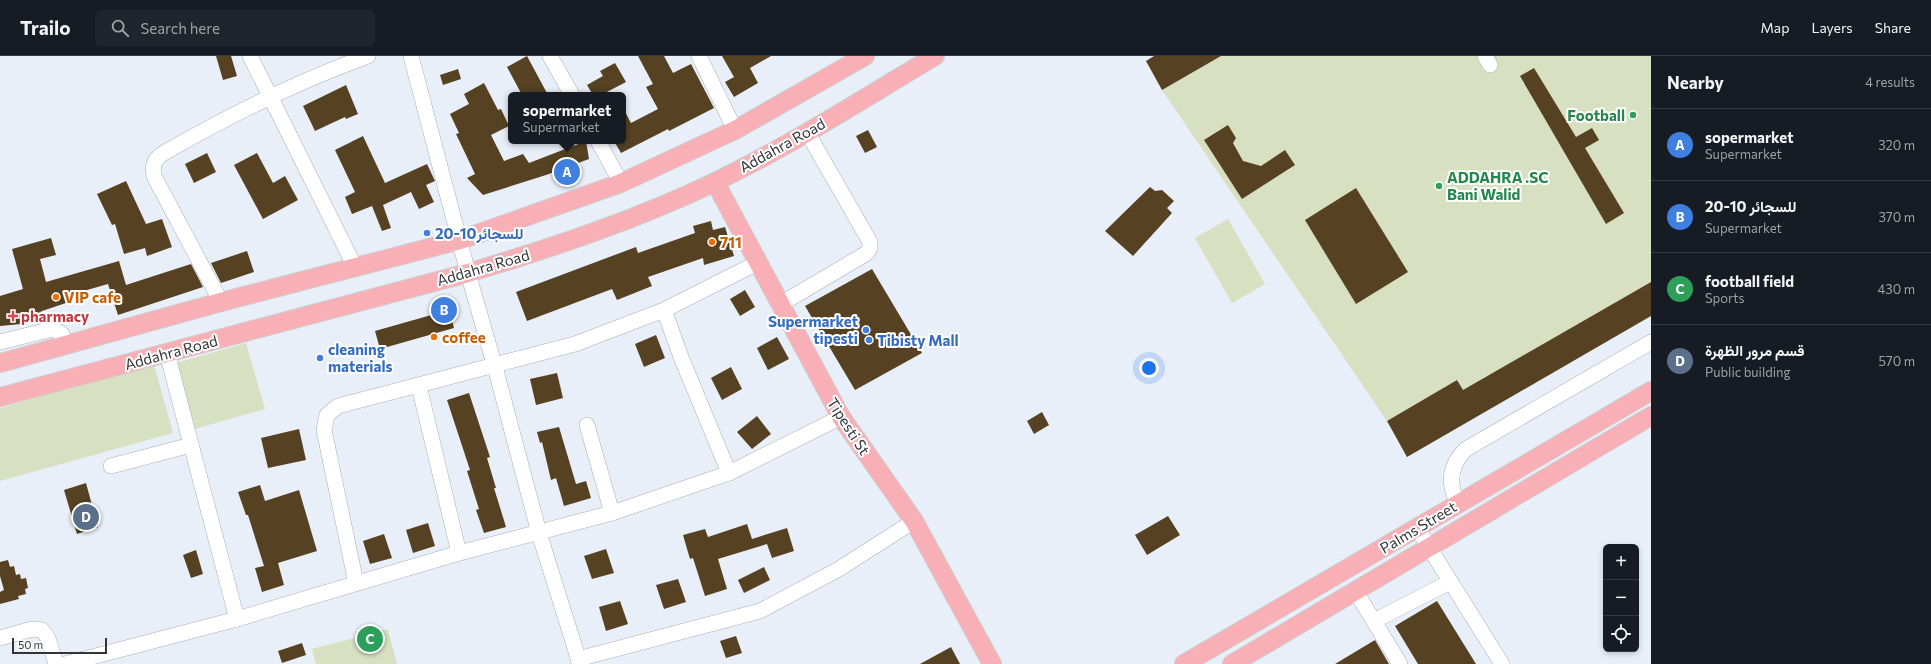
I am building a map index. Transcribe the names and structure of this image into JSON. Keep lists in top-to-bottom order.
{
  "streets": {
    "main road": ["Addahra Road", "Tipesti St", "Palms Street"]
  },
  "crossings": [
    ["Addahra Road", "Tipesti St"]
  ],
  "places": {
    "other": [
      "Football",
      "ADDAHRA .SC Bani Walid",
      "20-10للسجائر",
      "711",
      "VIP cafe",
      "Supermarket tipesti",
      "coffee",
      "Tibisty Mall",
      "cleaning materials"
    ],
    "health": ["pharmacy"]
  },
  "scale_bar": "50 m",
  "page": {
    "header": "Trailo",
    "search": "Search here",
    "nav": ["Map", "Layers", "Share"],
    "heading": ["Nearby", "4 results"],
    "popup": ["sopermarket", "Supermarket"],
    "list": [
      {
        "mark": "A",
        "name": "sopermarket",
        "note": "Supermarket",
        "value": "320 m"
      },
      {
        "mark": "B",
        "name": "20-10 للسجائر",
        "note": "Supermarket",
        "value": "370 m"
      },
      {
        "mark": "C",
        "name": "football field",
        "note": "Sports",
        "value": "430 m"
      },
      {
        "mark": "D",
        "name": "قسم مرور الظهرة",
        "note": "Public building",
        "value": "570 m"
      }
    ],
    "pins": [
      "A",
      "B",
      "D",
      "C"
    ],
    "map_buttons": ["+", "−"],
    "scale": "50 m"
  }
}
